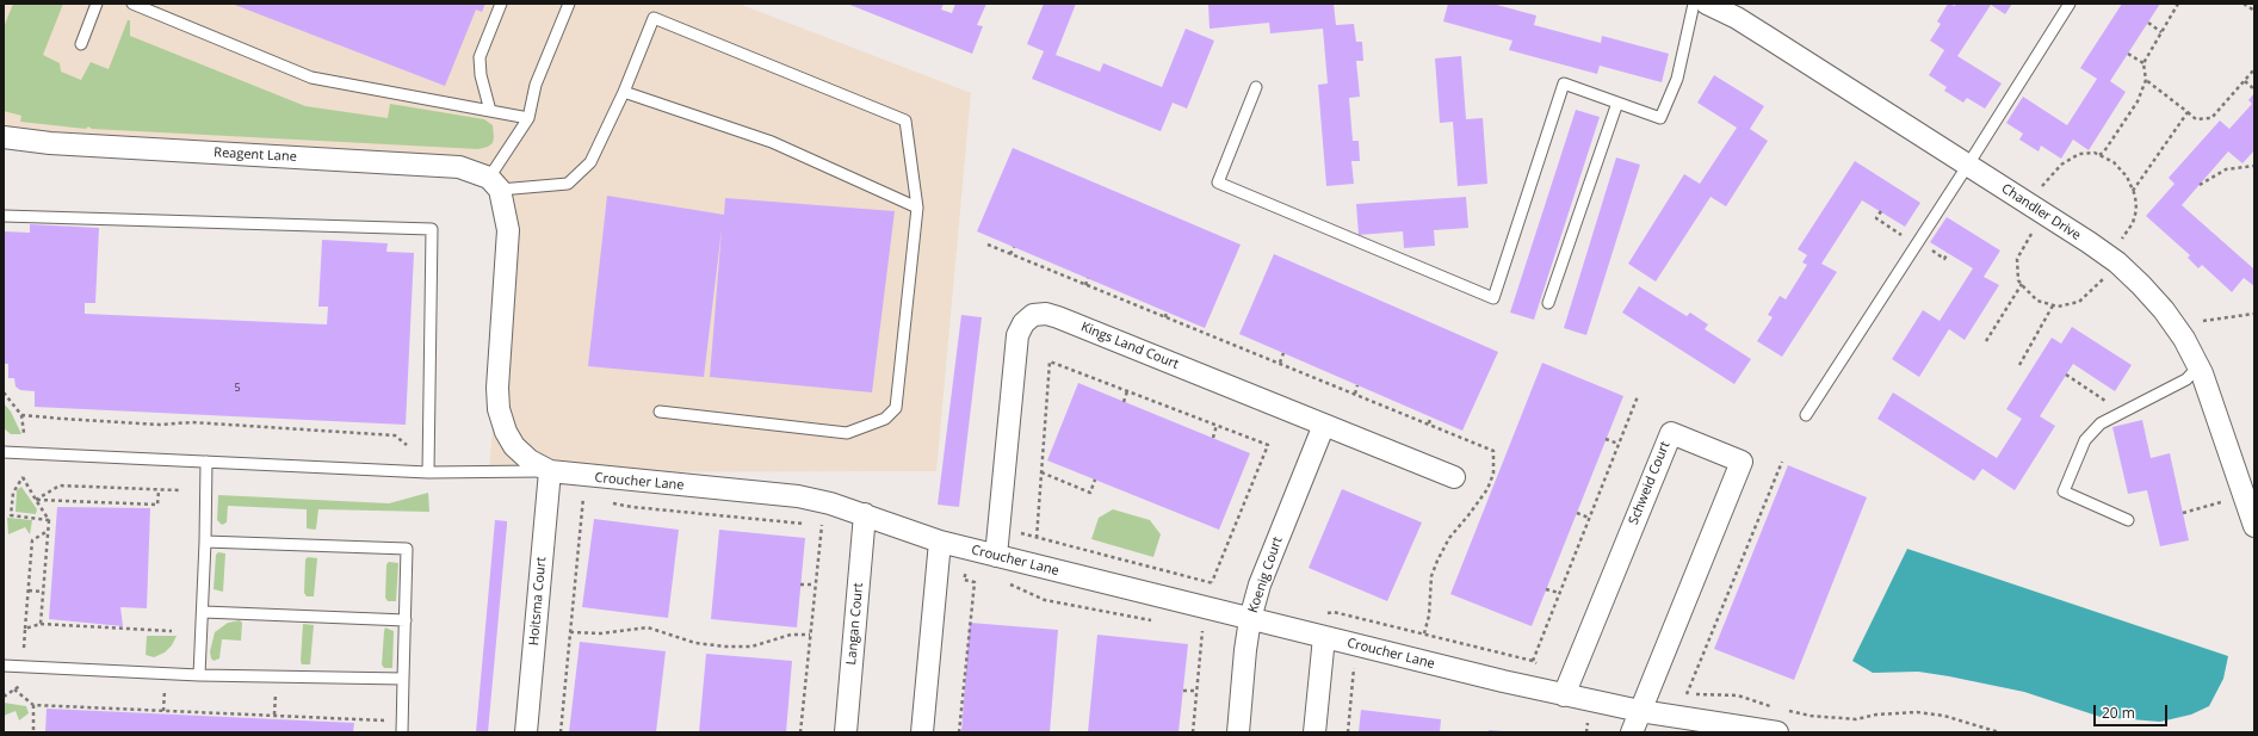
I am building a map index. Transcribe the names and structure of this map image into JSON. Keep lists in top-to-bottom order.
{
  "streets": {
    "street": [
      "Reagent Lane",
      "Chandler Drive",
      "Kings Land Court",
      "Croucher Lane",
      "Schweid Court",
      "Koenig Court",
      "Hoitsma Court",
      "Langan Court"
    ]
  },
  "crossings": [
    ["Reagent Lane", "Croucher Lane"],
    ["Kings Land Court", "Croucher Lane"],
    ["Kings Land Court", "Koenig Court"],
    ["Croucher Lane", "Schweid Court"],
    ["Croucher Lane", "Koenig Court"],
    ["Croucher Lane", "Hoitsma Court"],
    ["Croucher Lane", "Langan Court"]
  ],
  "house_numbers": ["5"],
  "scale_bar": "20 m"
}
